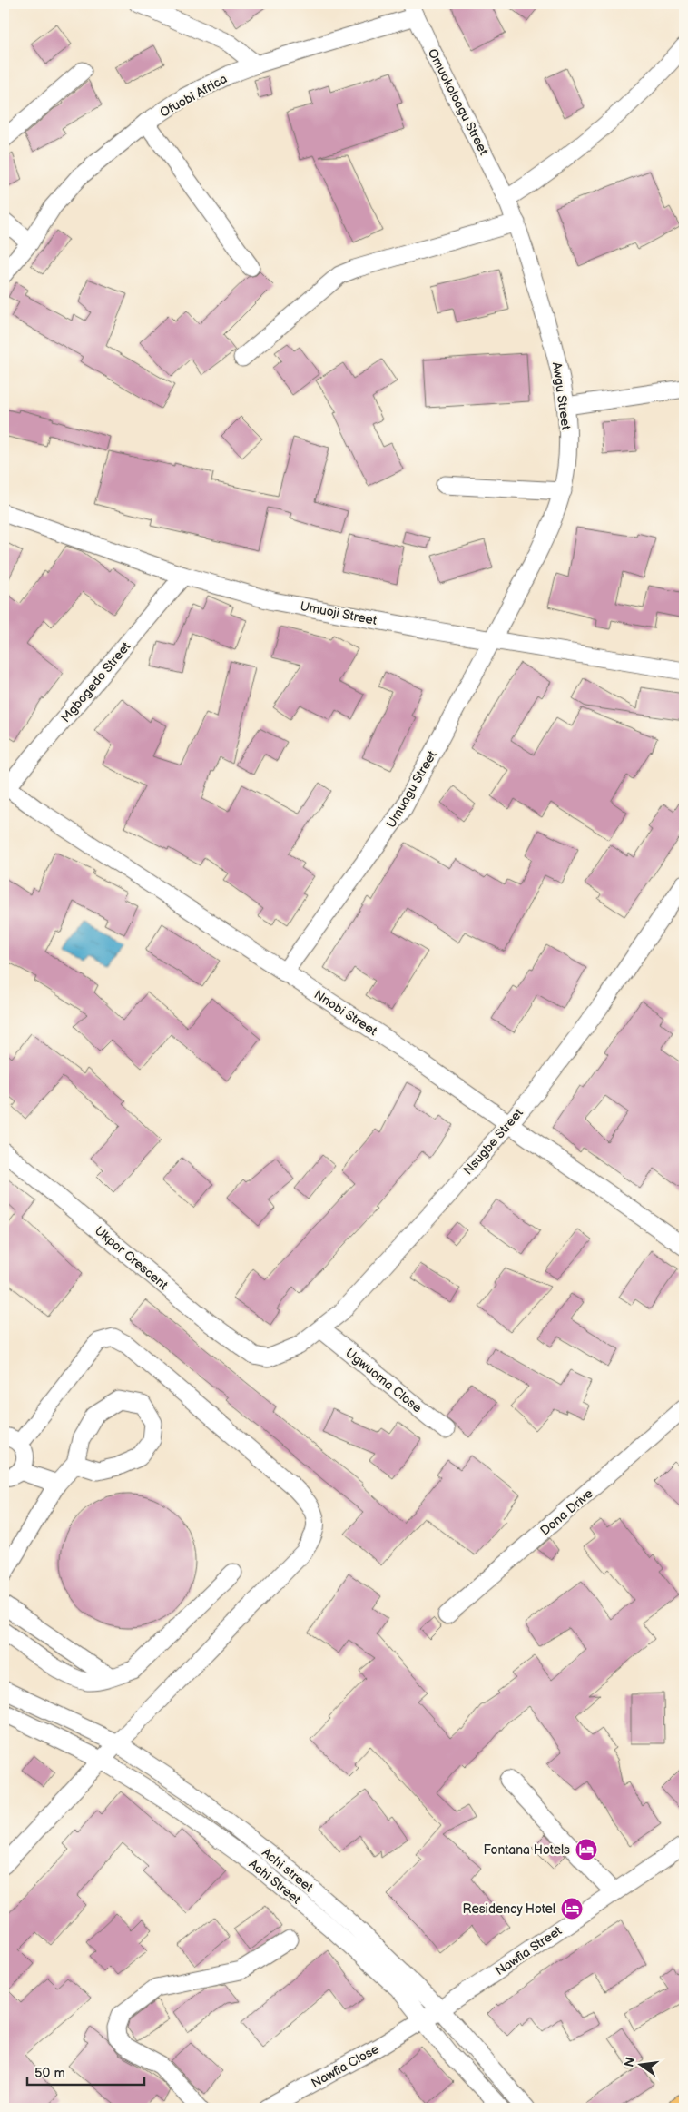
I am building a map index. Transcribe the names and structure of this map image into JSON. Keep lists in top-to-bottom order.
{
  "streets": {
    "street": [
      "Ofuobi Africa",
      "Omuokoloagu Street",
      "Awgu Street",
      "Umuoji Street",
      "Mgbogedo Street",
      "Umuagu Street",
      "Nnobi Street",
      "Nsugbe Street",
      "Ukpor Crescent",
      "Ugwuoma Close",
      "Dona Drive",
      "Achi street",
      "Achi Street",
      "Nawfia Street",
      "Nawfia Close"
    ]
  },
  "crossings": [
    ["Ofuobi Africa", "Omuokoloagu Street"],
    ["Omuokoloagu Street", "Awgu Street"],
    ["Awgu Street", "Umuoji Street"],
    ["Awgu Street", "Umuagu Street"],
    ["Umuoji Street", "Mgbogedo Street"],
    ["Umuoji Street", "Umuagu Street"],
    ["Mgbogedo Street", "Nnobi Street"],
    ["Umuagu Street", "Nnobi Street"],
    ["Nnobi Street", "Nsugbe Street"],
    ["Nsugbe Street", "Ukpor Crescent"],
    ["Nsugbe Street", "Ugwuoma Close"],
    ["Achi street", "Nawfia Street"],
    ["Achi Street", "Nawfia Street"],
    ["Achi Street", "Nawfia Close"],
    ["Nawfia Street", "Nawfia Close"]
  ],
  "places": {
    "hotel": ["Fontana Hotels", "Residency Hotel"]
  },
  "scale_bar": "50 m",
  "north": "left"
}
